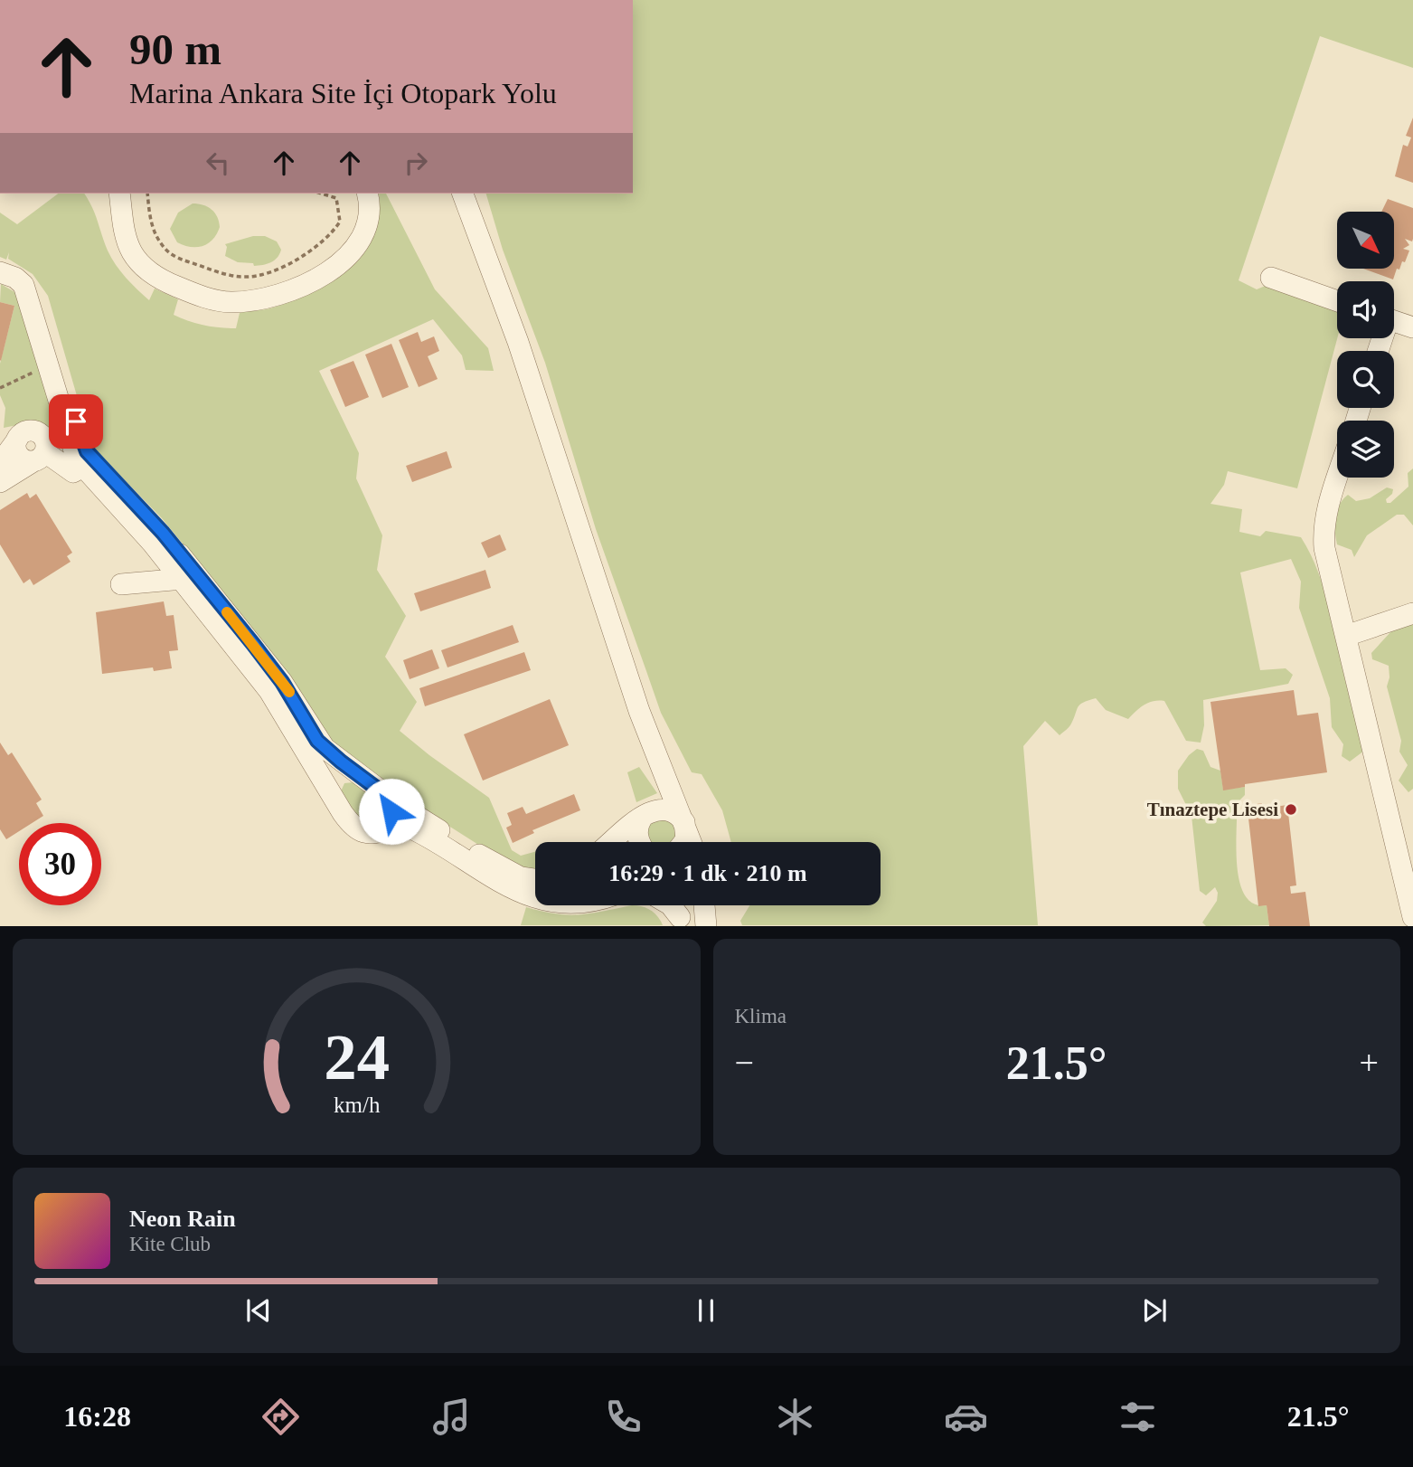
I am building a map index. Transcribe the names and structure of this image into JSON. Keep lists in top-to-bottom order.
{
  "places": ["Tınaztepe Lisesi"],
  "north": "bottom right",
  "page": {
    "turn": ["90 m", "Marina Ankara Site İçi Otopark Yolu"],
    "limit": "30",
    "trip": "16:29 · 1 dk · 210 m",
    "tile": "Klima",
    "heat": ["−", "21.5°", "+"],
    "song": ["Neon Rain", "Kite Club"],
    "tabs": ["16:28", "21.5°"],
    "gauge": ["24", "km/h"]
  }
}
